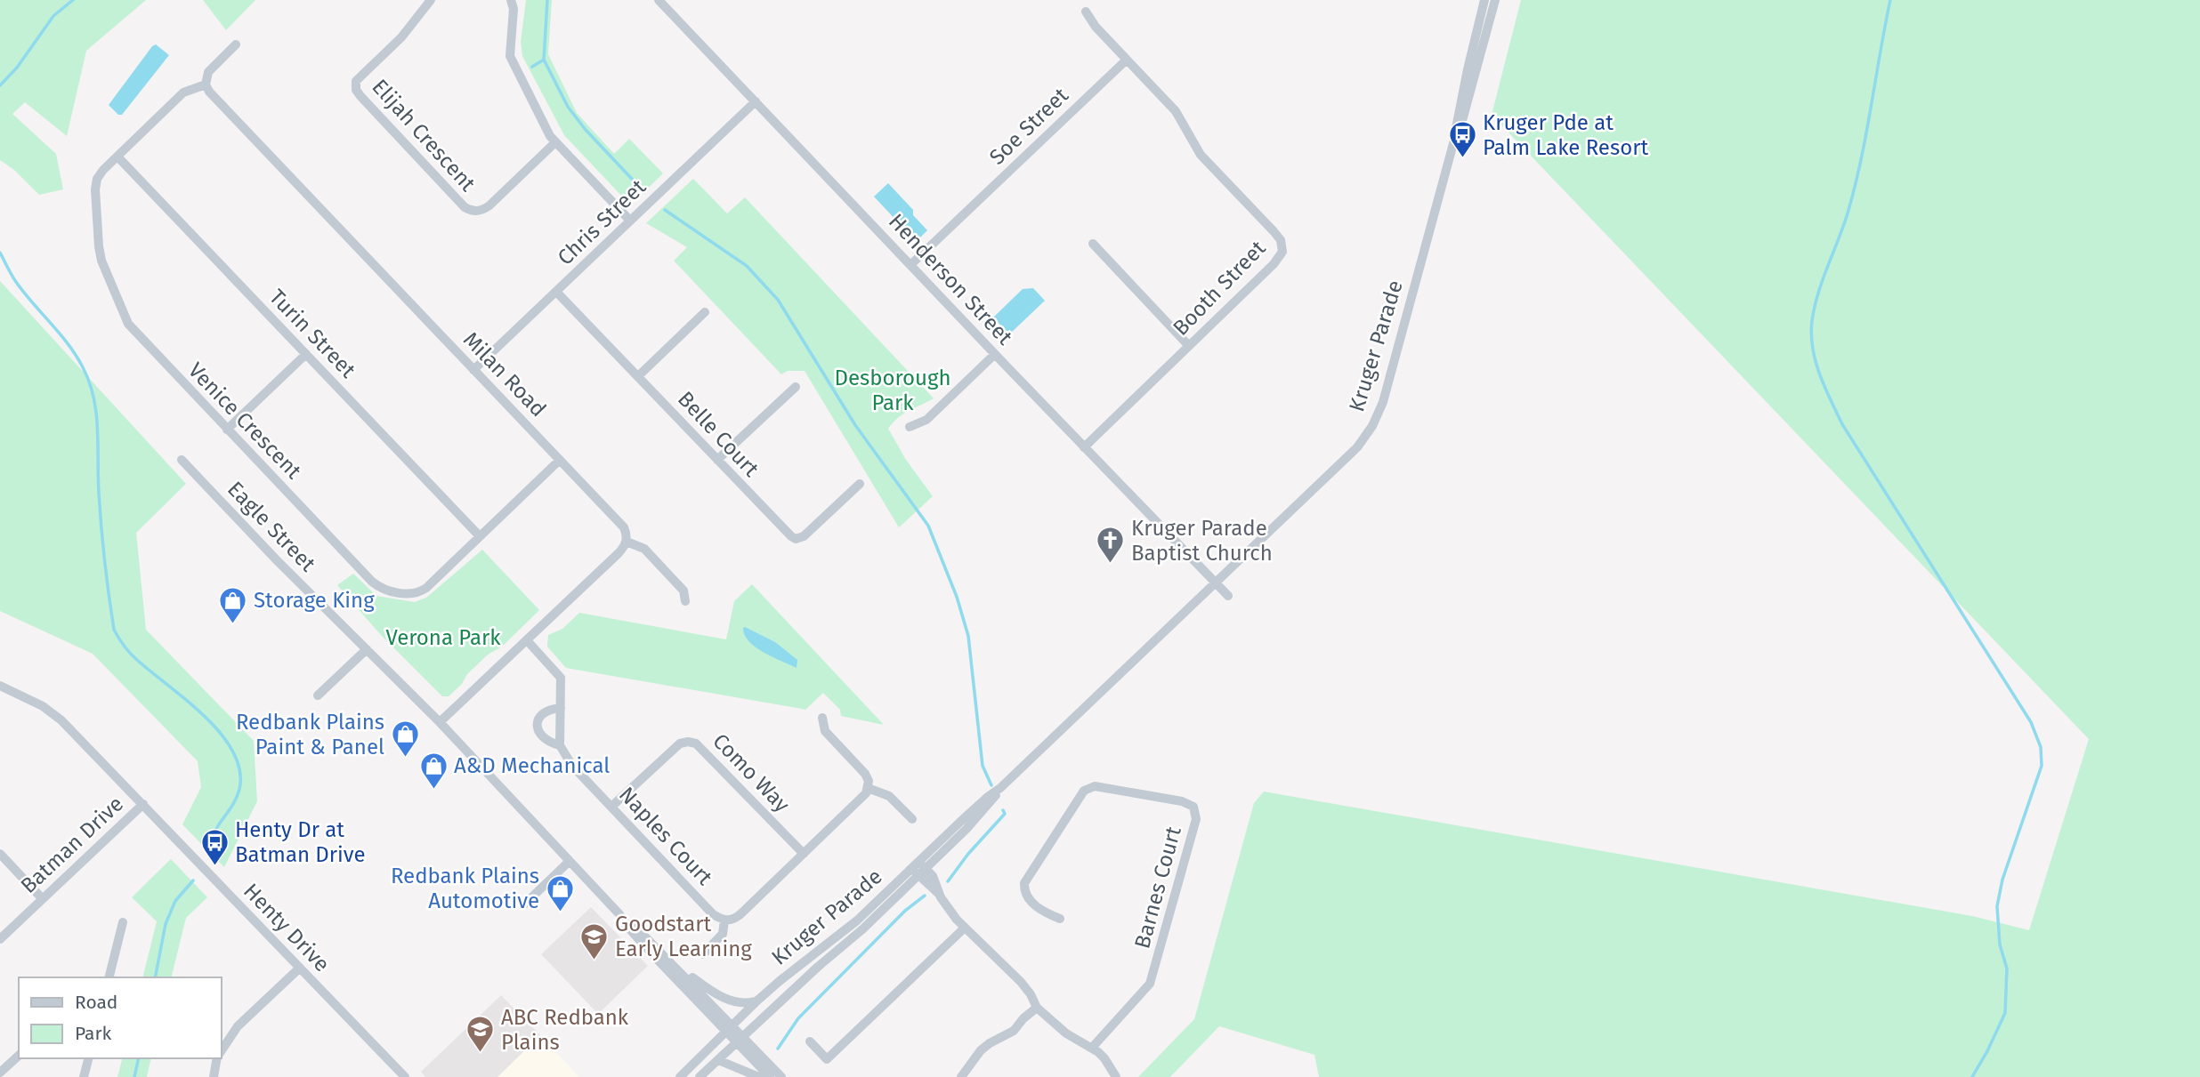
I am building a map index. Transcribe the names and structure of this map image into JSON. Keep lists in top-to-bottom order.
{
  "streets": {
    "street": [
      "Soe Street",
      "Elijah Crescent",
      "Chris Street",
      "Henderson Street",
      "Booth Street",
      "Turin Street",
      "Kruger Parade",
      "Milan Road",
      "Venice Crescent",
      "Belle Court",
      "Eagle Street",
      "Como Way",
      "Naples Court",
      "Batman Drive",
      "Barnes Court",
      "Henty Drive"
    ]
  },
  "crossings": [
    ["Soe Street", "Henderson Street"],
    ["Soe Street", "Booth Street"],
    ["Chris Street", "Henderson Street"],
    ["Chris Street", "Milan Road"],
    ["Chris Street", "Belle Court"],
    ["Henderson Street", "Booth Street"],
    ["Henderson Street", "Kruger Parade"],
    ["Turin Street", "Venice Crescent"],
    ["Kruger Parade", "Eagle Street"],
    ["Milan Road", "Venice Crescent"],
    ["Como Way", "Naples Court"],
    ["Batman Drive", "Henty Drive"]
  ],
  "parks": ["Desborough Park", "Verona Park"],
  "places": {
    "bus stop": ["Kruger Pde at Palm Lake Resort", "Henty Dr at Batman Drive"],
    "church": ["Kruger Parade Baptist Church"],
    "shop": [
      "Storage King",
      "Redbank Plains Paint & Panel",
      "A&D Mechanical",
      "Redbank Plains Automotive"
    ],
    "school or university": ["Goodstart Early Learning", "ABC Redbank Plains"]
  },
  "legend": ["Road", "Park"]
}
